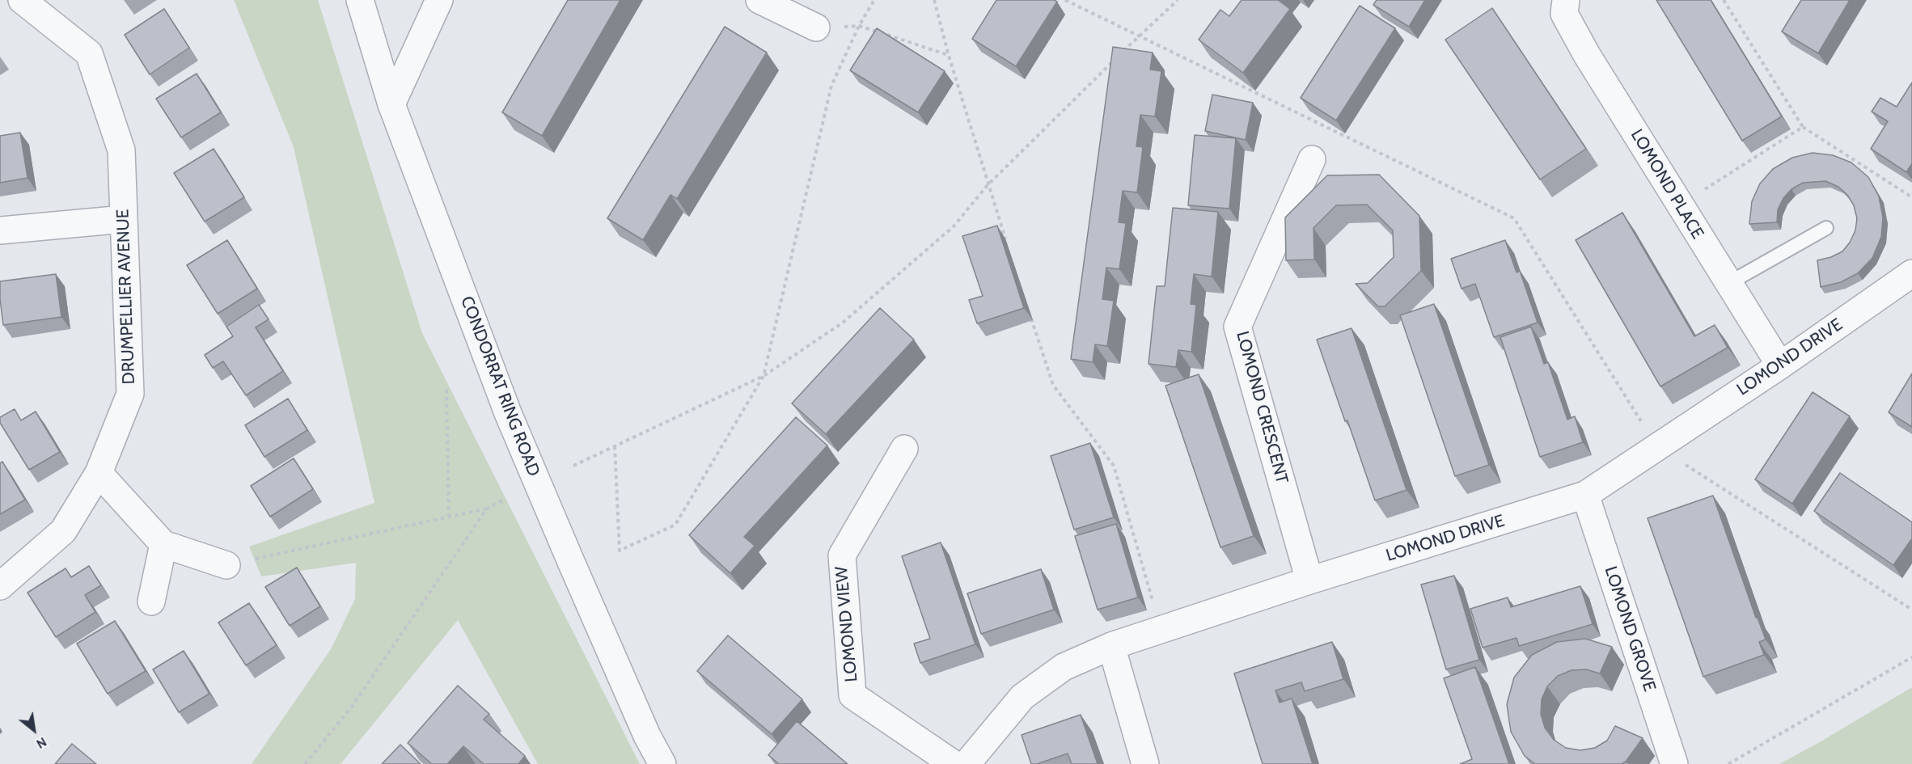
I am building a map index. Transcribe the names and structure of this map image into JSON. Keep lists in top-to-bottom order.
{
  "streets": {
    "street": [
      "LOMOND PLACE",
      "DRUMPELLIER AVENUE",
      "LOMOND DRIVE",
      "CONDORRAT RING ROAD",
      "LOMOND CRESCENT",
      "LOMOND VIEW",
      "LOMOND GROVE"
    ]
  },
  "crossings": [
    ["LOMOND PLACE", "LOMOND DRIVE"],
    ["LOMOND DRIVE", "LOMOND CRESCENT"],
    ["LOMOND DRIVE", "LOMOND GROVE"]
  ],
  "north": "bottom right"
}
